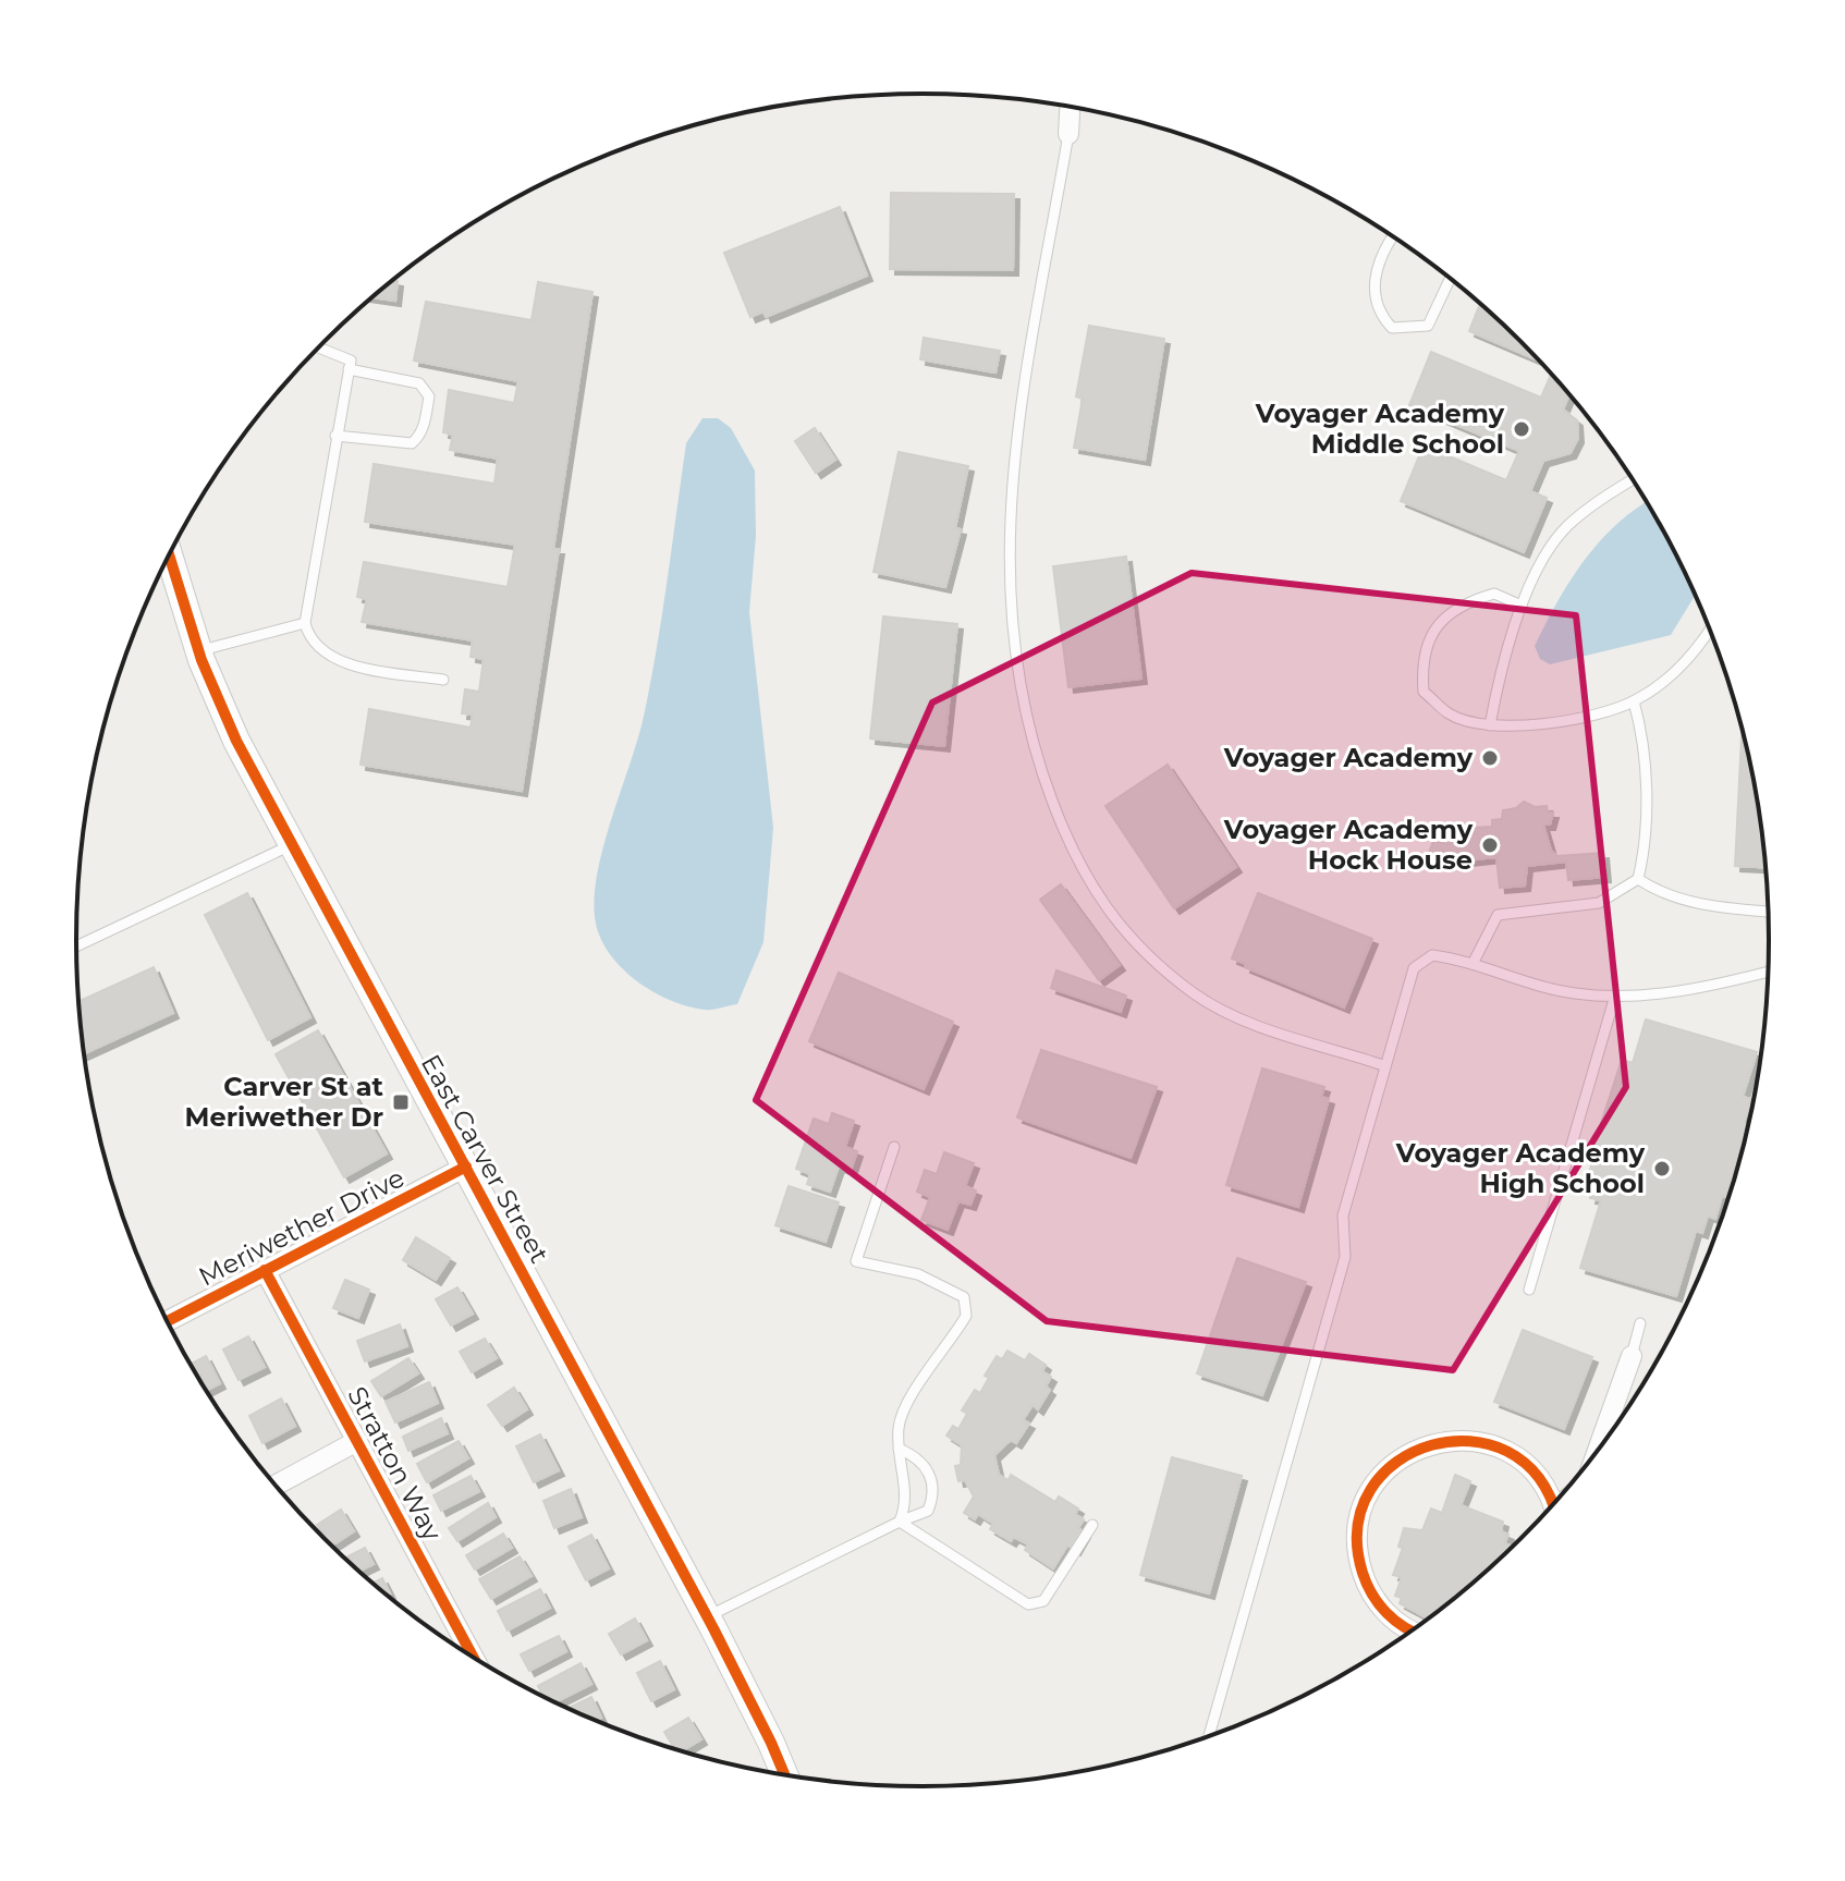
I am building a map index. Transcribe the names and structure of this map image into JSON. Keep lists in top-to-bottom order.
{
  "streets": {
    "street": ["East Carver Street", "Meriwether Drive", "Stratton Way"]
  },
  "crossings": [
    ["East Carver Street", "Meriwether Drive"],
    ["Meriwether Drive", "Stratton Way"]
  ],
  "places": {
    "other": [
      "Voyager Academy Middle School",
      "Voyager Academy",
      "Voyager Academy Hock House",
      "Voyager Academy High School"
    ],
    "transit": ["Carver St at Meriwether Dr"]
  }
}
